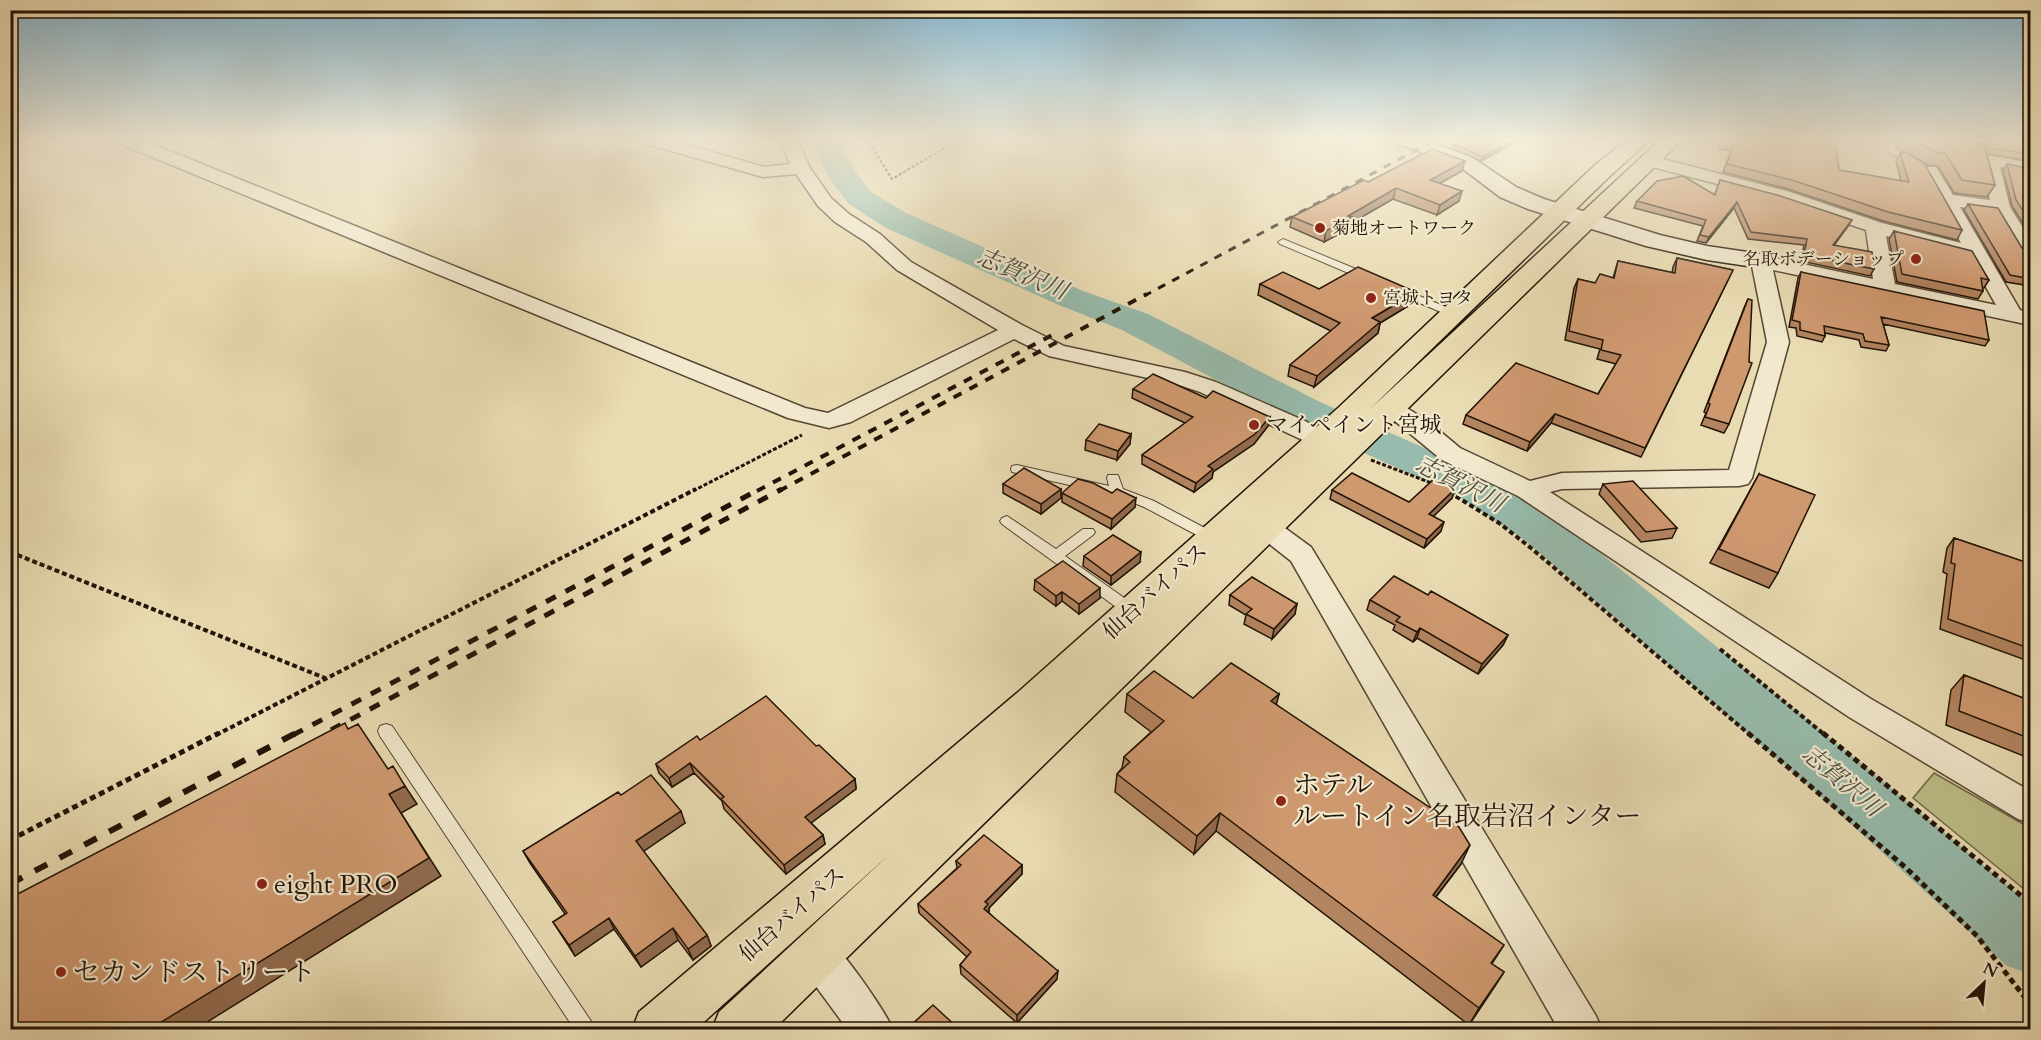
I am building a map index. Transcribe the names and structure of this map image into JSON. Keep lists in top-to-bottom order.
{
  "streets": {
    "highway": ["仙台バイパス"]
  },
  "water": ["志賀沢川"],
  "places": [
    "菊地オートワーク",
    "名取ボデーショップ",
    "宮城トヨタ",
    "マイペイント宮城",
    "ホテル ルートイン名取岩沼インター",
    "eight PRO",
    "セカンドストリート"
  ],
  "north": "top right"
}
